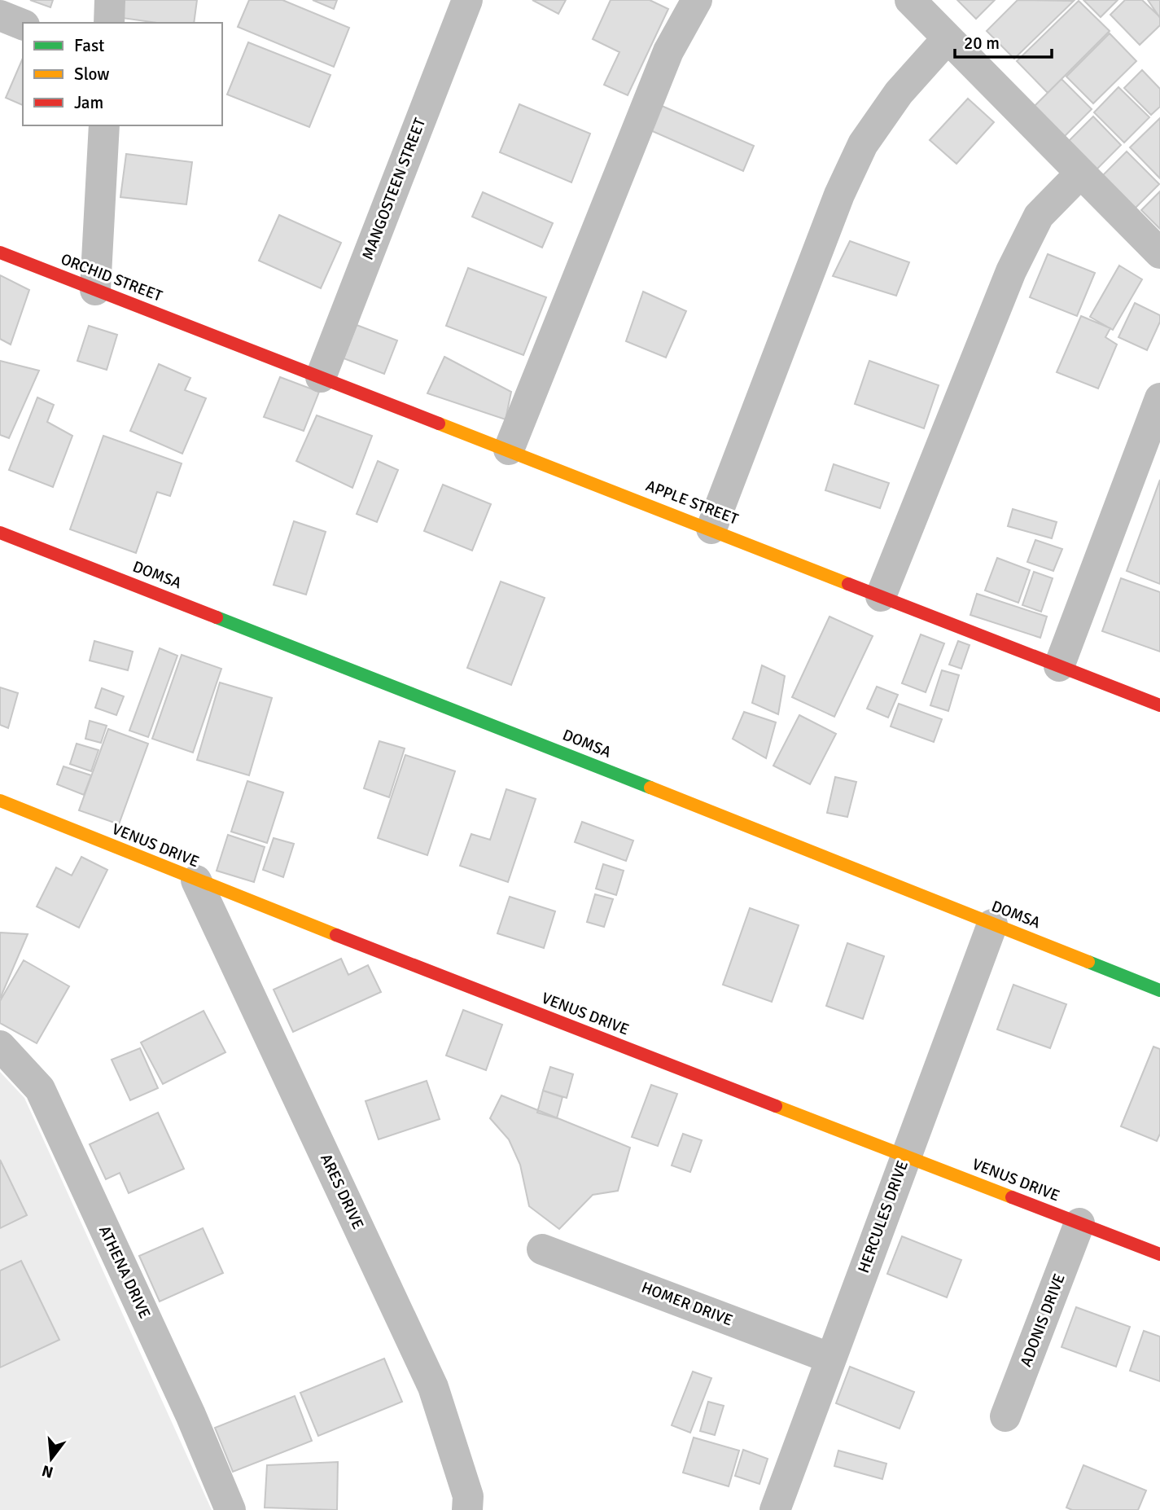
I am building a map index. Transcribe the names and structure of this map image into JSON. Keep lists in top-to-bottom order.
{
  "streets": {
    "street": [
      "MANGOSTEEN STREET",
      "ORCHID STREET",
      "APPLE STREET",
      "DOMSA",
      "VENUS DRIVE",
      "ARES DRIVE",
      "HERCULES DRIVE",
      "ATHENA DRIVE",
      "HOMER DRIVE",
      "ADONIS DRIVE"
    ]
  },
  "crossings": [
    ["MANGOSTEEN STREET", "APPLE STREET"],
    ["ORCHID STREET", "APPLE STREET"],
    ["DOMSA", "HERCULES DRIVE"],
    ["VENUS DRIVE", "ARES DRIVE"],
    ["VENUS DRIVE", "HERCULES DRIVE"],
    ["VENUS DRIVE", "ADONIS DRIVE"],
    ["HERCULES DRIVE", "HOMER DRIVE"]
  ],
  "legend": ["Fast", "Slow", "Jam"],
  "scale_bar": "20 m",
  "north": "bottom"
}
